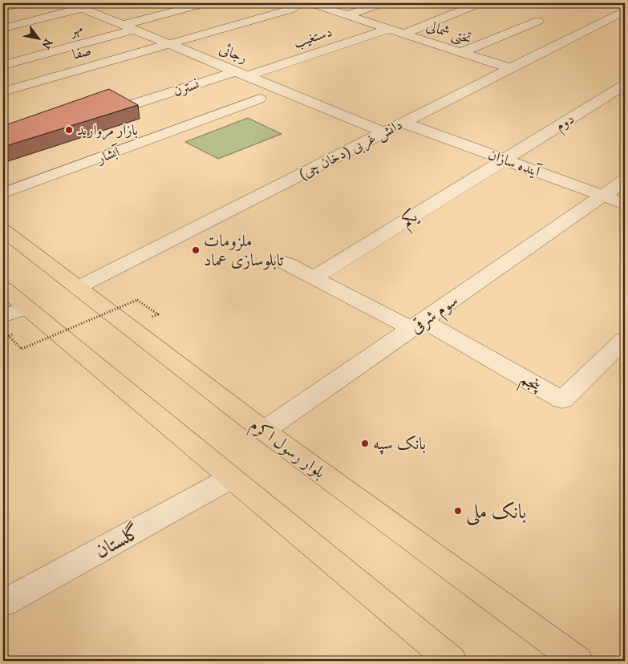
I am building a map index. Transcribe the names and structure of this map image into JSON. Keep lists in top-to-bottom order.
{
  "streets": {
    "main road": ["بلوار رسول اکرم"],
    "street": [
      "مهر",
      "تختی شمالی",
      "دستغیب",
      "صفا",
      "رجائی",
      "نسترن",
      "دوم",
      "دانش غربی (دخان چی)",
      "آبشار",
      "آینده سازان",
      "یکم",
      "سوم شرقی",
      "پنجم",
      "گلستان"
    ]
  },
  "crossings": [
    ["مهر", "رجائی"],
    ["تختی شمالی", "دستغیب"],
    ["تختی شمالی", "دانش غربی (دخان چی)"],
    ["دستغیب", "رجائی"],
    ["دستغیب", "نسترن"],
    ["صفا", "رجائی"],
    ["رجائی", "نسترن"],
    ["رجائی", "دانش غربی (دخان چی)"],
    ["دوم", "آینده سازان"],
    ["دوم", "یکم"],
    ["دانش غربی (دخان چی)", "آینده سازان"],
    ["دانش غربی (دخان چی)", "بلوار رسول اکرم"],
    ["آینده سازان", "یکم"],
    ["آینده سازان", "سوم شرقی"],
    ["سوم شرقی", "پنجم"],
    ["سوم شرقی", "بلوار رسول اکرم"]
  ],
  "places": [
    "بازار مروارید",
    "ملزومات تابلوسازی عماد",
    "بانک سپه",
    "بانک ملی"
  ],
  "north": "bottom right"
}
